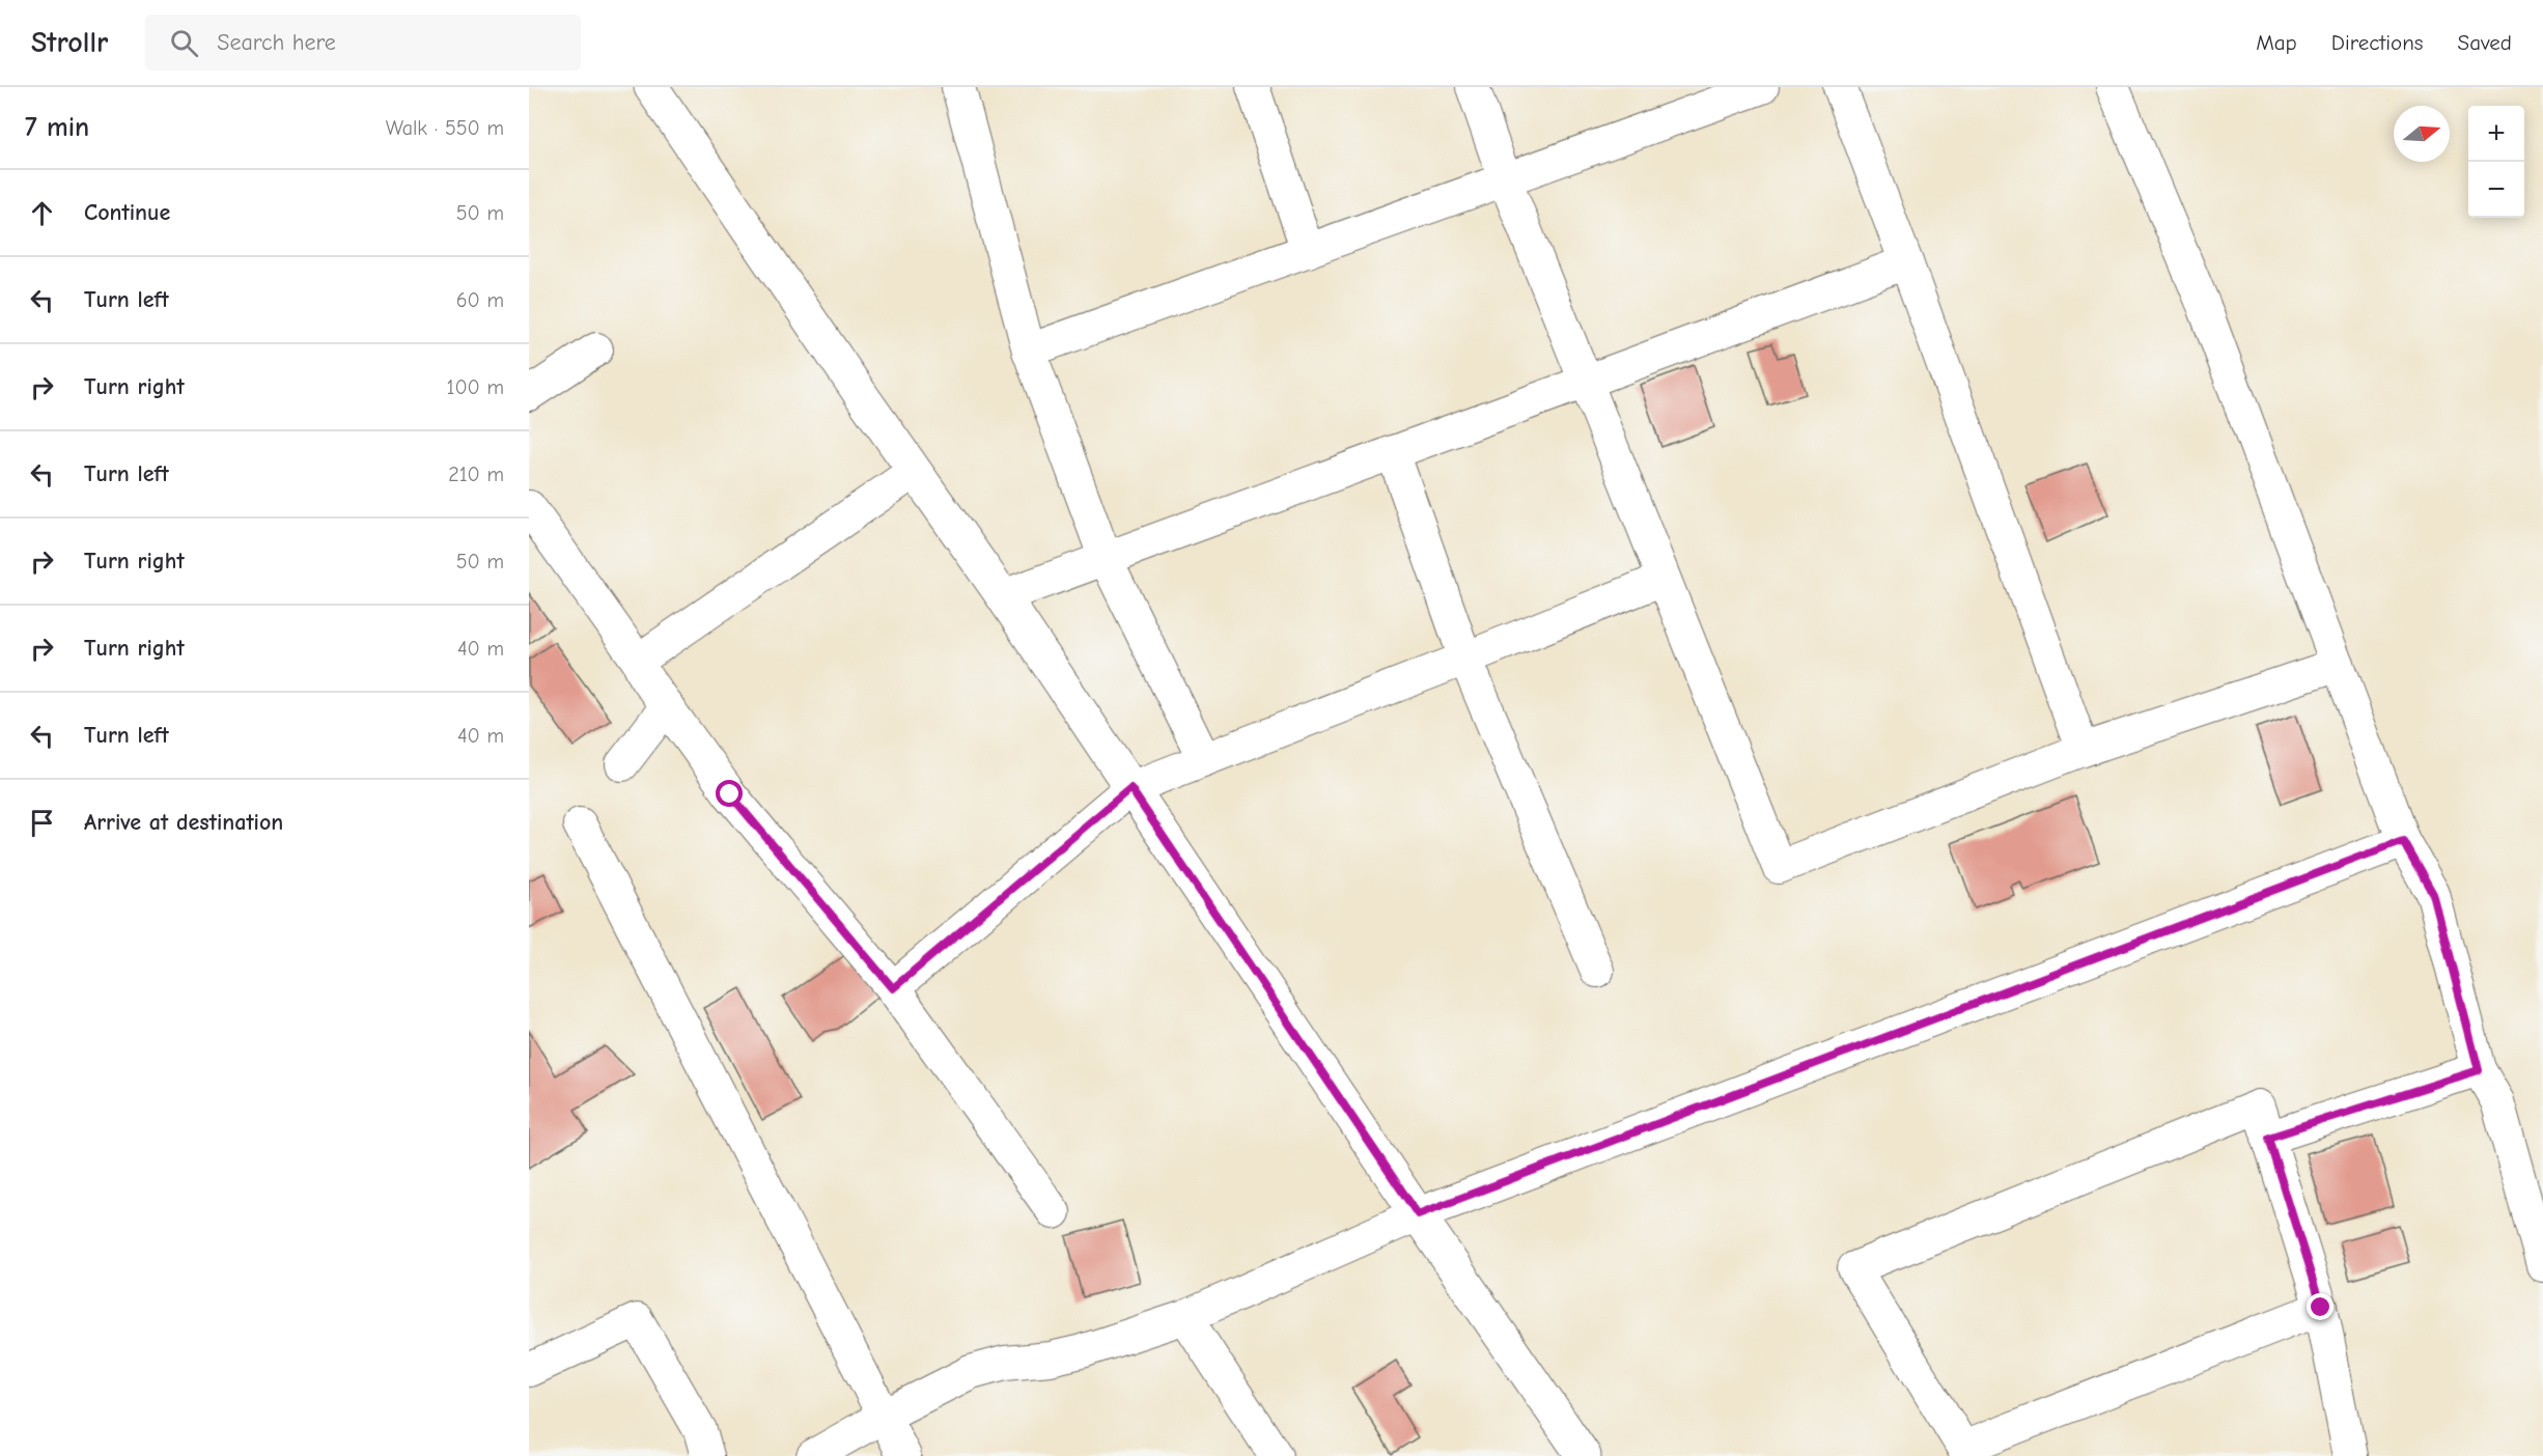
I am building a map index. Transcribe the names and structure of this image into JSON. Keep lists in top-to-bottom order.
{
  "north": "right",
  "page": {
    "header": "Strollr",
    "search": "Search here",
    "nav": ["Map", "Directions", "Saved"],
    "heading": ["7 min", "Walk · 550 m"],
    "map_buttons": ["+", "−"],
    "list": [
      ["Continue", "50 m"],
      ["Turn left", "60 m"],
      ["Turn right", "100 m"],
      ["Turn left", "210 m"],
      ["Turn right", "50 m"],
      ["Turn right", "40 m"],
      ["Turn left", "40 m"],
      "Arrive at destination"
    ]
  }
}
